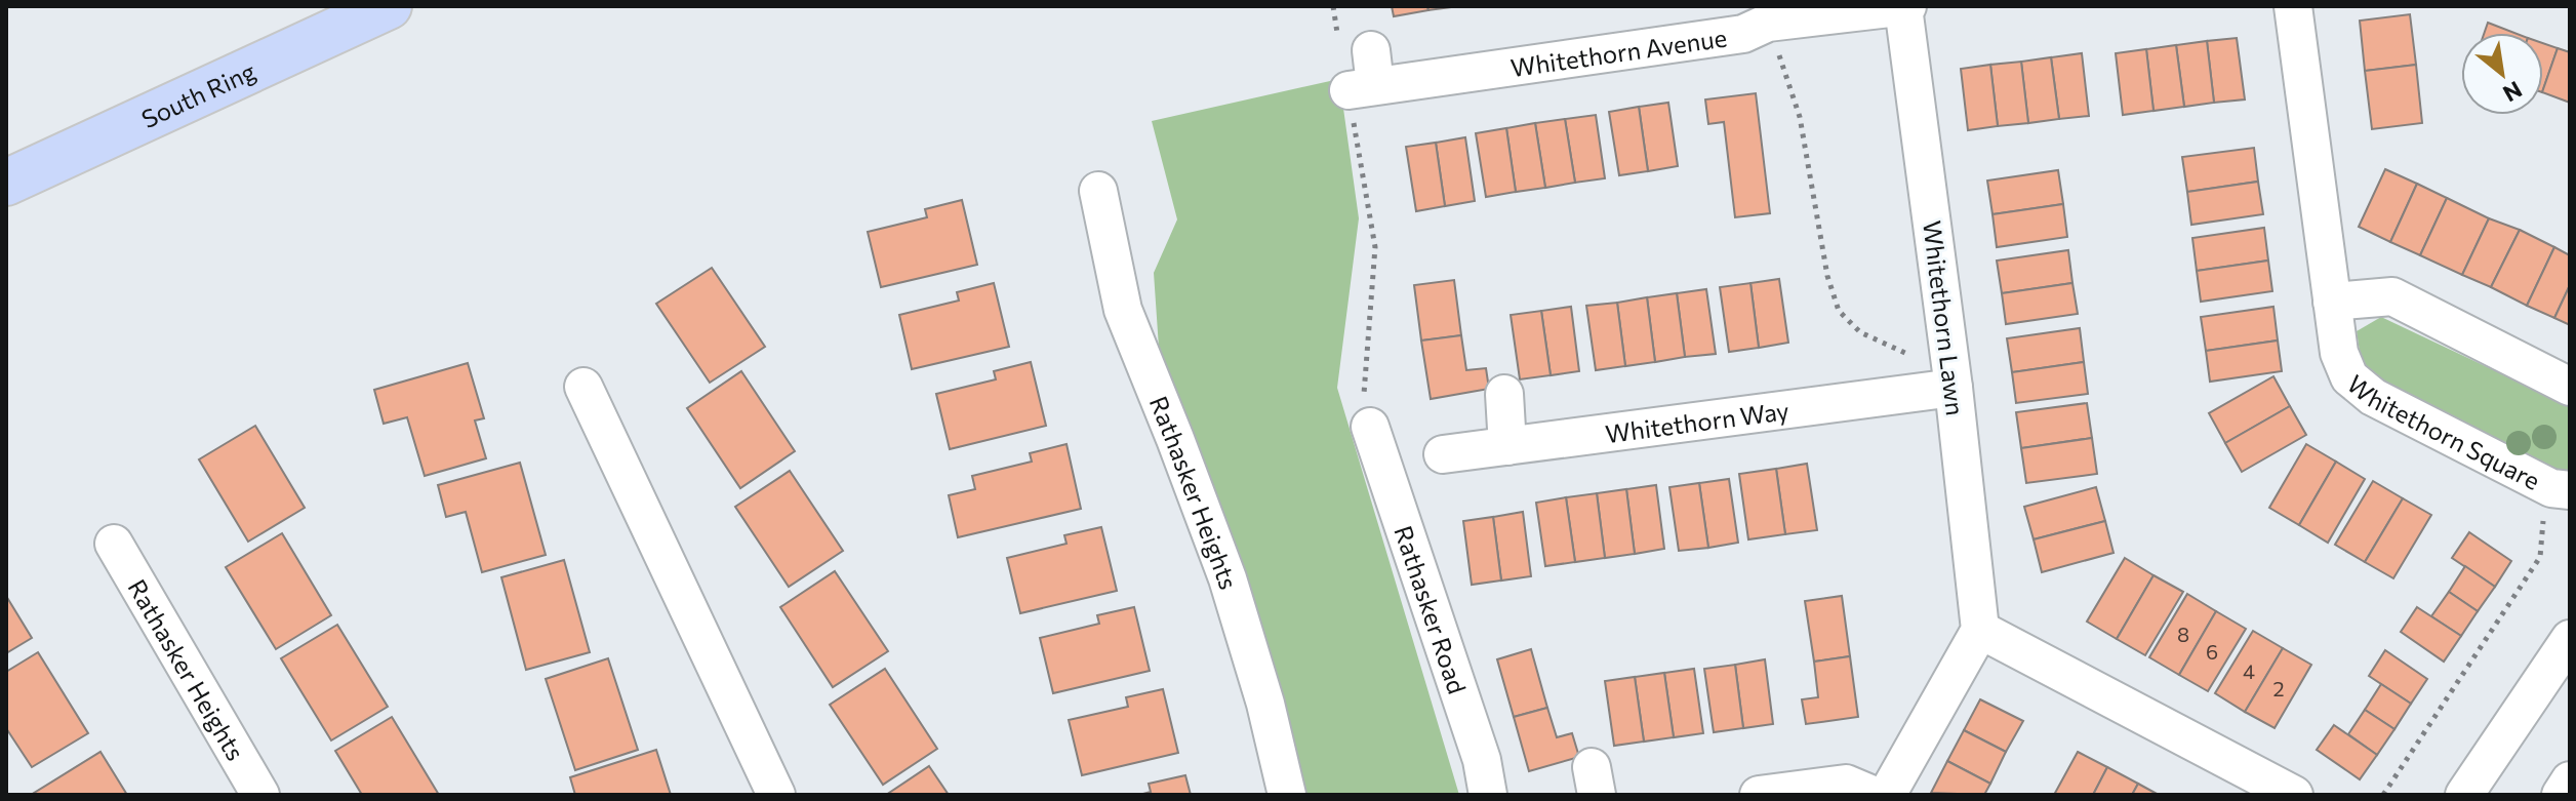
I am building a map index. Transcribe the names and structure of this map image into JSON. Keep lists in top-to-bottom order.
{
  "streets": {
    "main road": ["South Ring"],
    "street": [
      "Whitethorn Avenue",
      "Whitethorn Lawn",
      "Whitethorn Way",
      "Whitethorn Square",
      "Rathasker Heights",
      "Rathasker Road"
    ]
  },
  "crossings": [
    ["Whitethorn Avenue", "Whitethorn Lawn"],
    ["Whitethorn Lawn", "Whitethorn Way"]
  ],
  "house_numbers": [
    "8",
    "6",
    "4",
    "2"
  ],
  "north": "bottom right"
}
